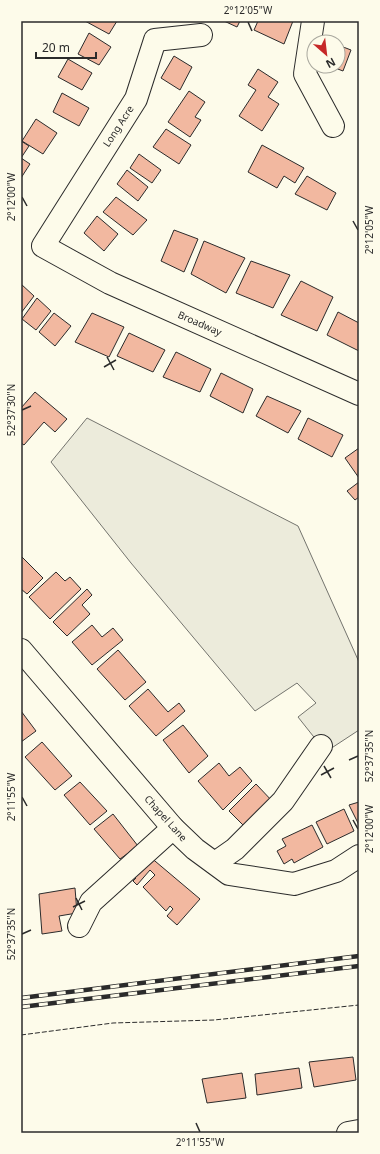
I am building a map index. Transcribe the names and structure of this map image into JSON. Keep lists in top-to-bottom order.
{
  "streets": {
    "street": ["Long Acre", "Broadway", "Chapel Lane"]
  },
  "crossings": [
    ["Long Acre", "Broadway"]
  ],
  "scale_bar": "20 m",
  "north": "bottom right",
  "coordinates": [
    "2°12'05\"W",
    "2°12'00\"W",
    "52°37'30\"N",
    "52°37'35\"N",
    "2°11'55\"W"
  ]
}
